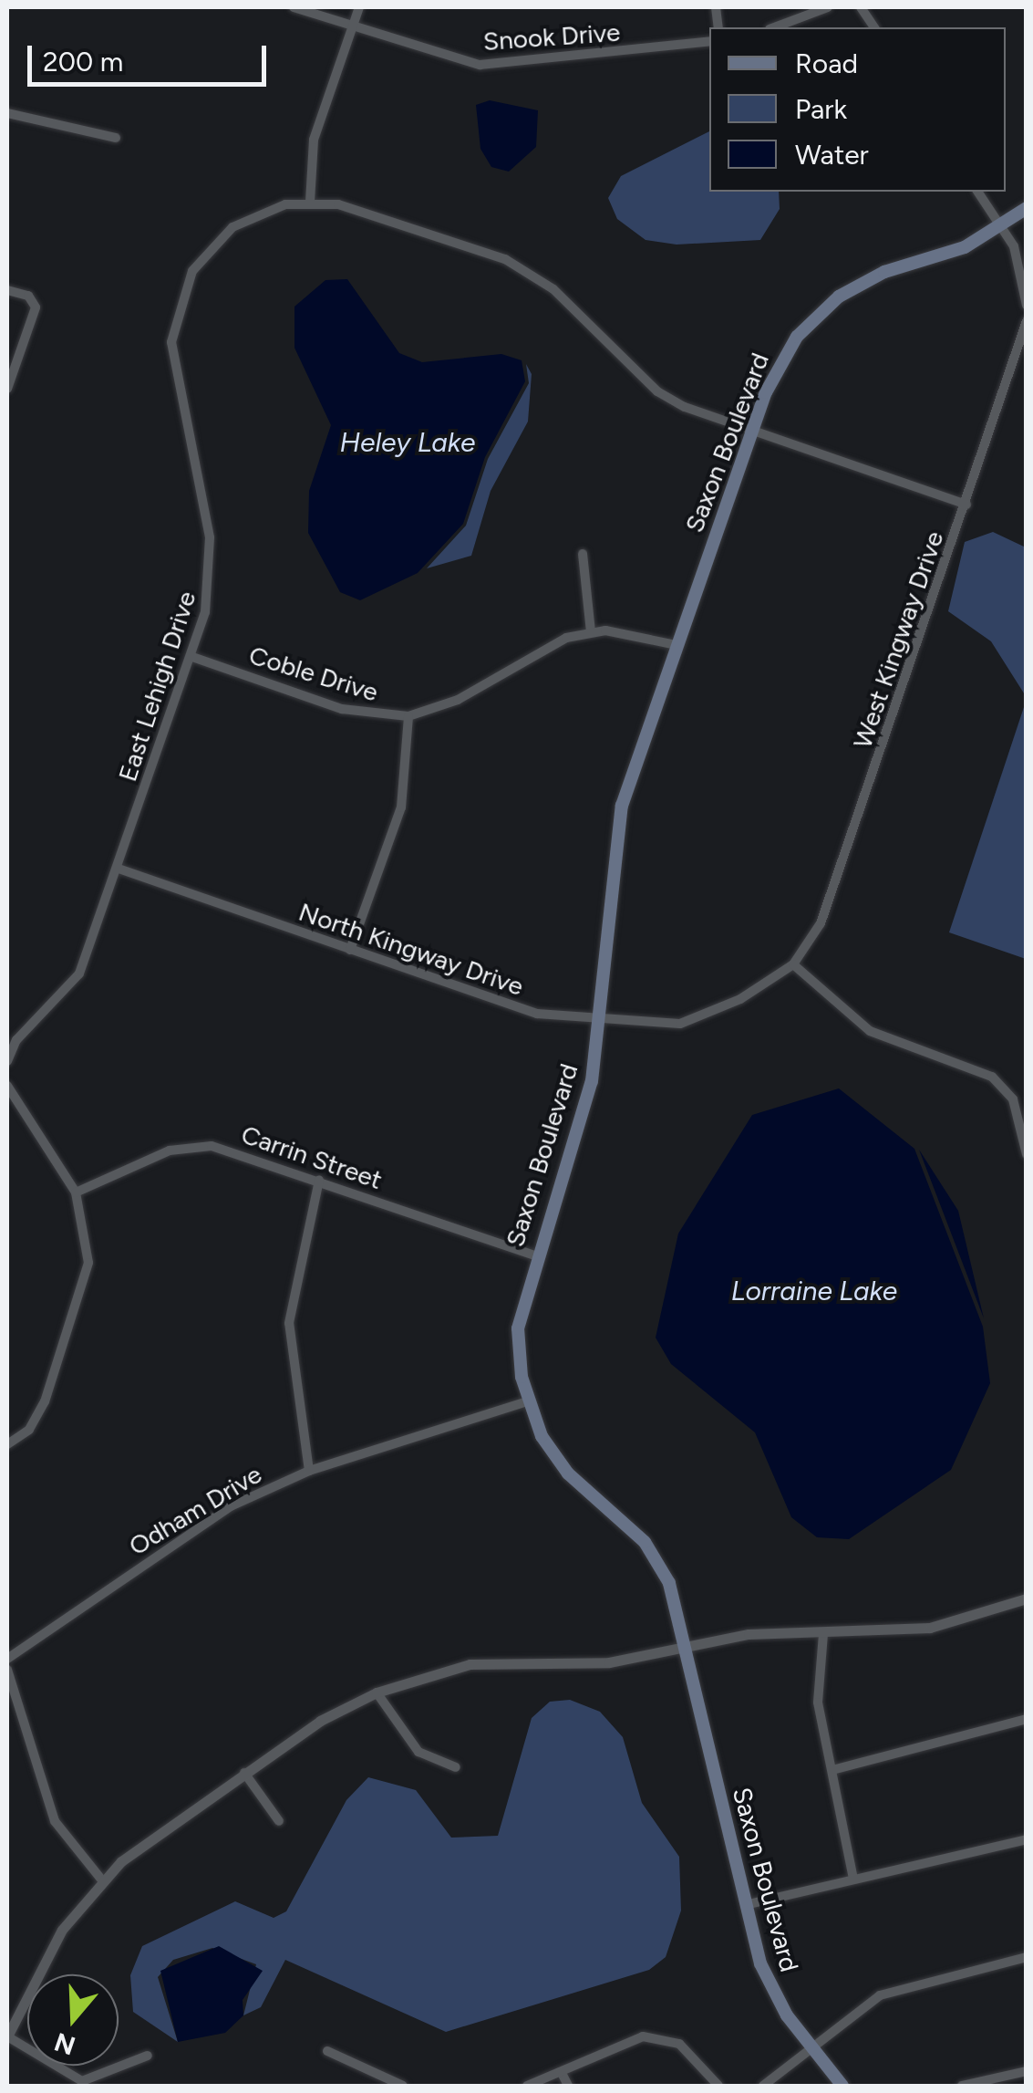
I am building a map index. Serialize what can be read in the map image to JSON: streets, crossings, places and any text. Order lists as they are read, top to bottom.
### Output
{
  "streets": {
    "main road": ["Saxon Boulevard"],
    "street": [
      "Snook Drive",
      "West Kingway Drive",
      "Coble Drive",
      "East Lehigh Drive",
      "North Kingway Drive",
      "Carrin Street",
      "Odham Drive"
    ]
  },
  "crossings": [
    ["Saxon Boulevard", "Coble Drive"],
    ["Saxon Boulevard", "North Kingway Drive"],
    ["Saxon Boulevard", "Carrin Street"],
    ["Saxon Boulevard", "Odham Drive"],
    ["West Kingway Drive", "North Kingway Drive"],
    ["Coble Drive", "East Lehigh Drive"],
    ["East Lehigh Drive", "North Kingway Drive"]
  ],
  "water": ["Heley Lake", "Lorraine Lake"],
  "legend": ["Road", "Park", "Water"],
  "scale_bar": "200 m",
  "north": "bottom"
}
